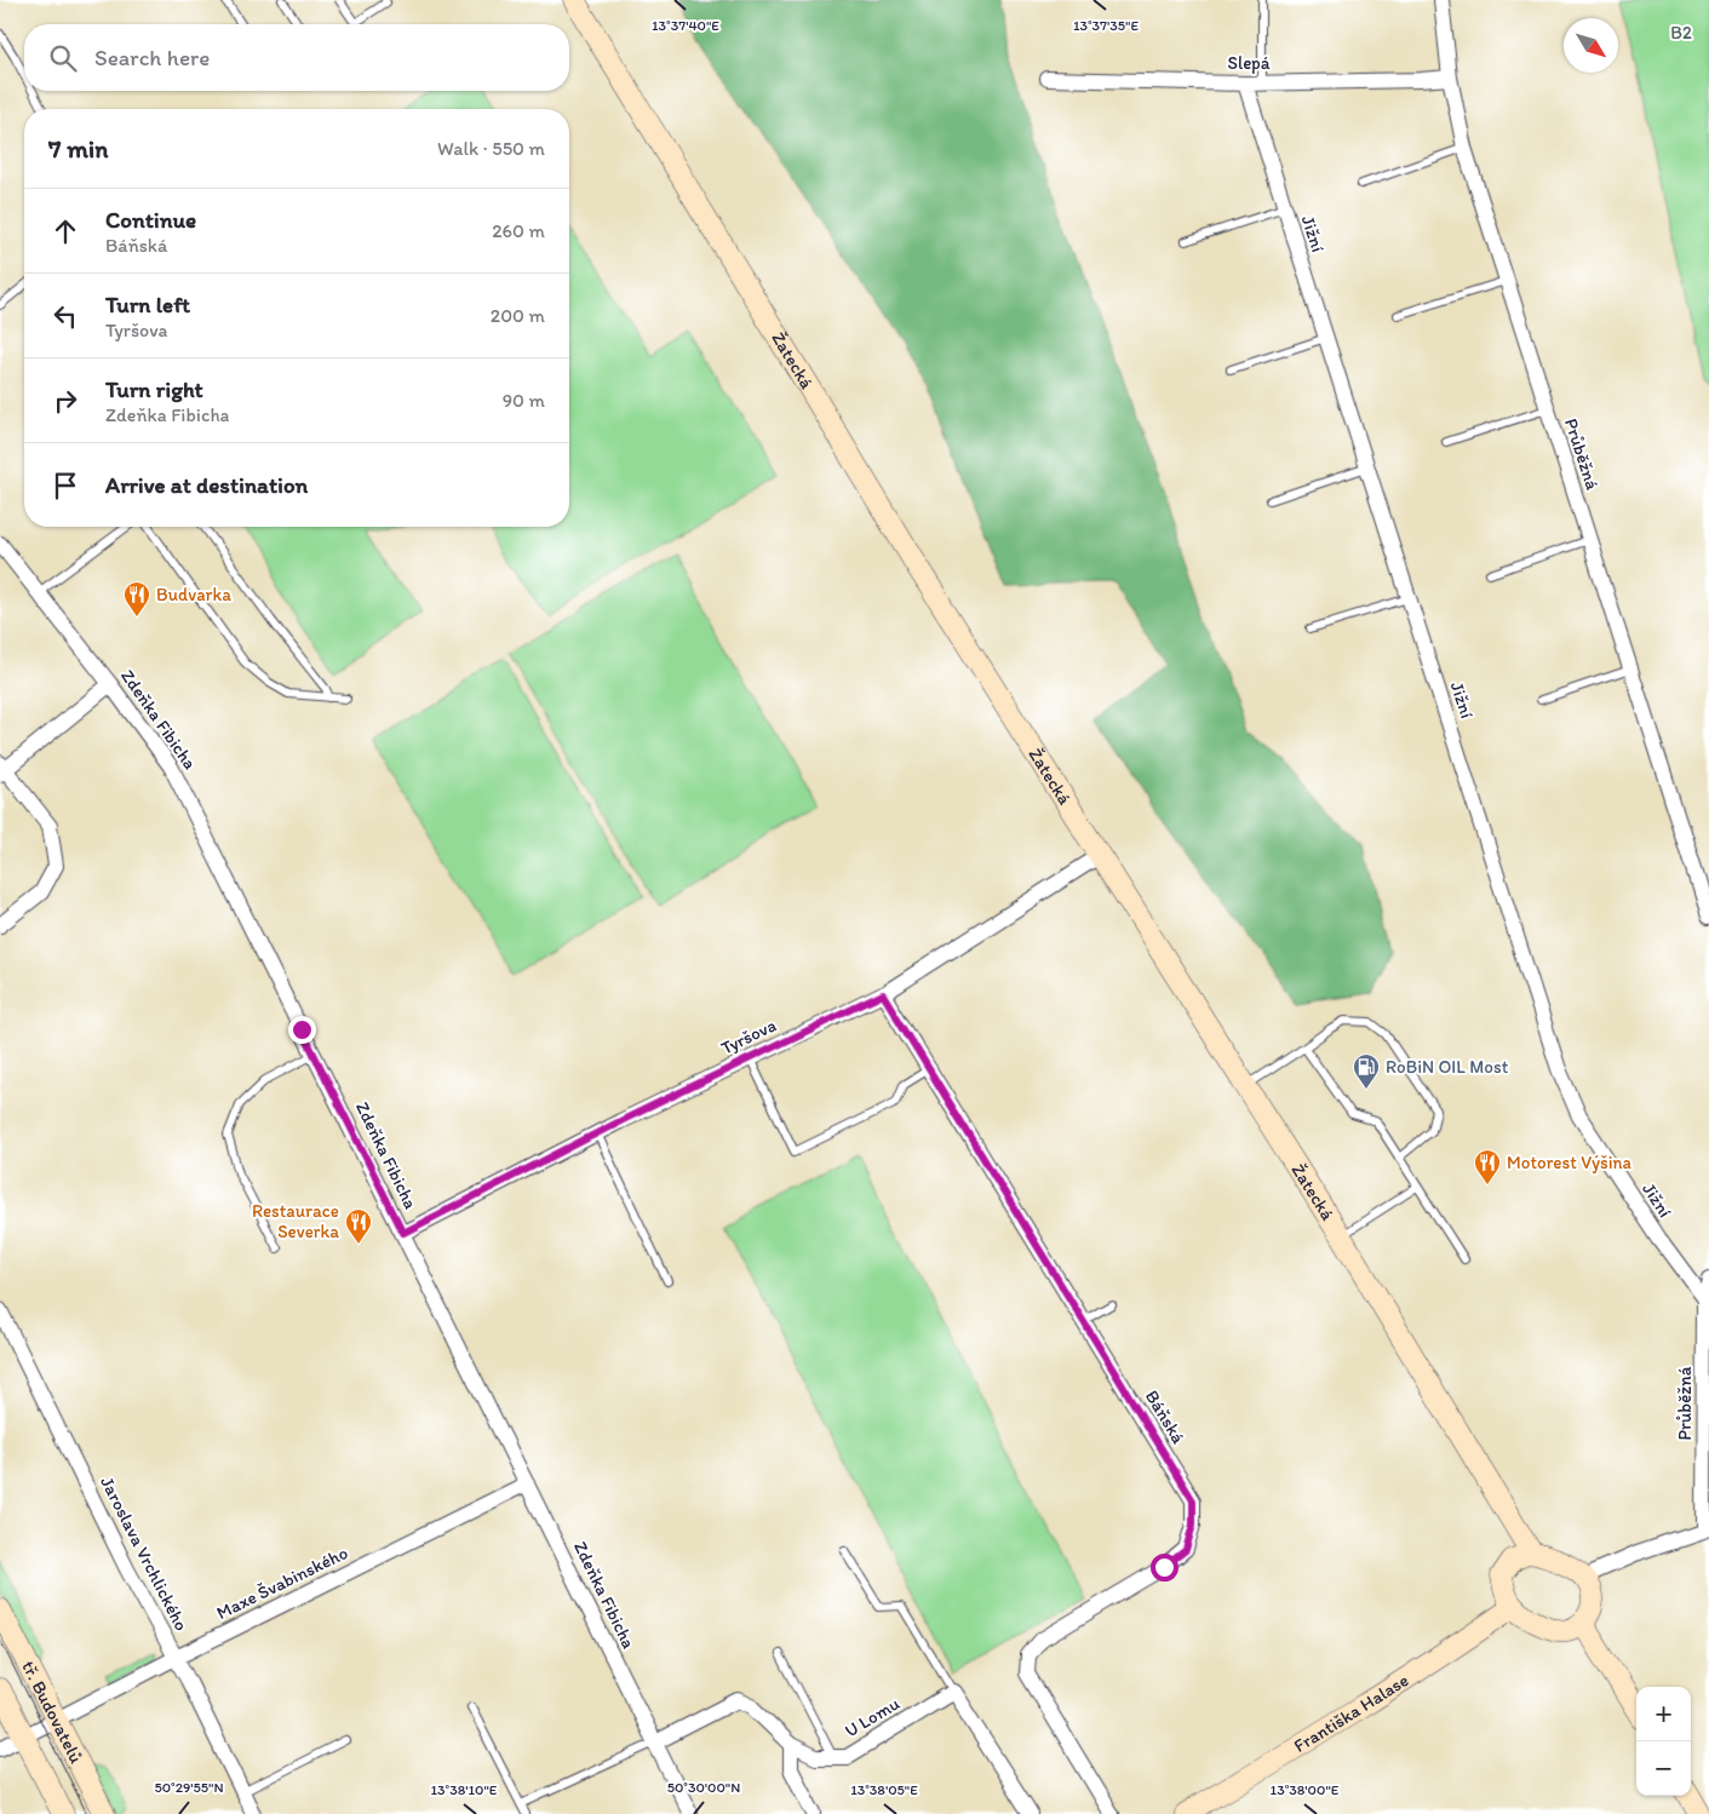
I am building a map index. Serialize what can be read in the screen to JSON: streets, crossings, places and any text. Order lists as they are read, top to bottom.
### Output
{
  "streets": {
    "street": [
      "Slepá",
      "Jižní",
      "Žatecká",
      "Průběžná",
      "Zdeňka Fibicha",
      "Tyršova",
      "Báňská",
      "Jaroslava Vrchlického",
      "Maxe Švabinského",
      "tř. Budovatelů",
      "Františka Halase",
      "U Lomu"
    ]
  },
  "crossings": [
    ["Slepá", "Jižní"],
    ["Slepá", "Průběžná"],
    ["Jižní", "Průběžná"],
    ["Žatecká", "Tyršova"],
    ["Žatecká", "Františka Halase"],
    ["Zdeňka Fibicha", "Tyršova"],
    ["Zdeňka Fibicha", "Maxe Švabinského"],
    ["Zdeňka Fibicha", "U Lomu"],
    ["Tyršova", "Báňská"],
    ["Jaroslava Vrchlického", "Maxe Švabinského"],
    ["Maxe Švabinského", "tř. Budovatelů"]
  ],
  "parks": ["B2"],
  "places": {
    "restaurant": ["Budvarka", "Motorest Výšina", "Restaurace Severka"],
    "fuel station": ["RoBiN OIL Most"]
  },
  "north": "bottom right",
  "page": {
    "search": "Search here",
    "heading": ["7 min", "Walk · 550 m"],
    "list": [
      ["Continue", "Báňská", "260 m"],
      ["Turn left", "Tyršova", "200 m"],
      ["Turn right", "Zdeňka Fibicha", "90 m"],
      "Arrive at destination"
    ],
    "map_buttons": ["+", "−"]
  },
  "coordinates": [
    "13°37'40\"E",
    "13°37'35\"E",
    "50°29'55\"N",
    "50°30'00\"N",
    "13°38'10\"E",
    "13°38'05\"E",
    "13°38'00\"E"
  ]
}
